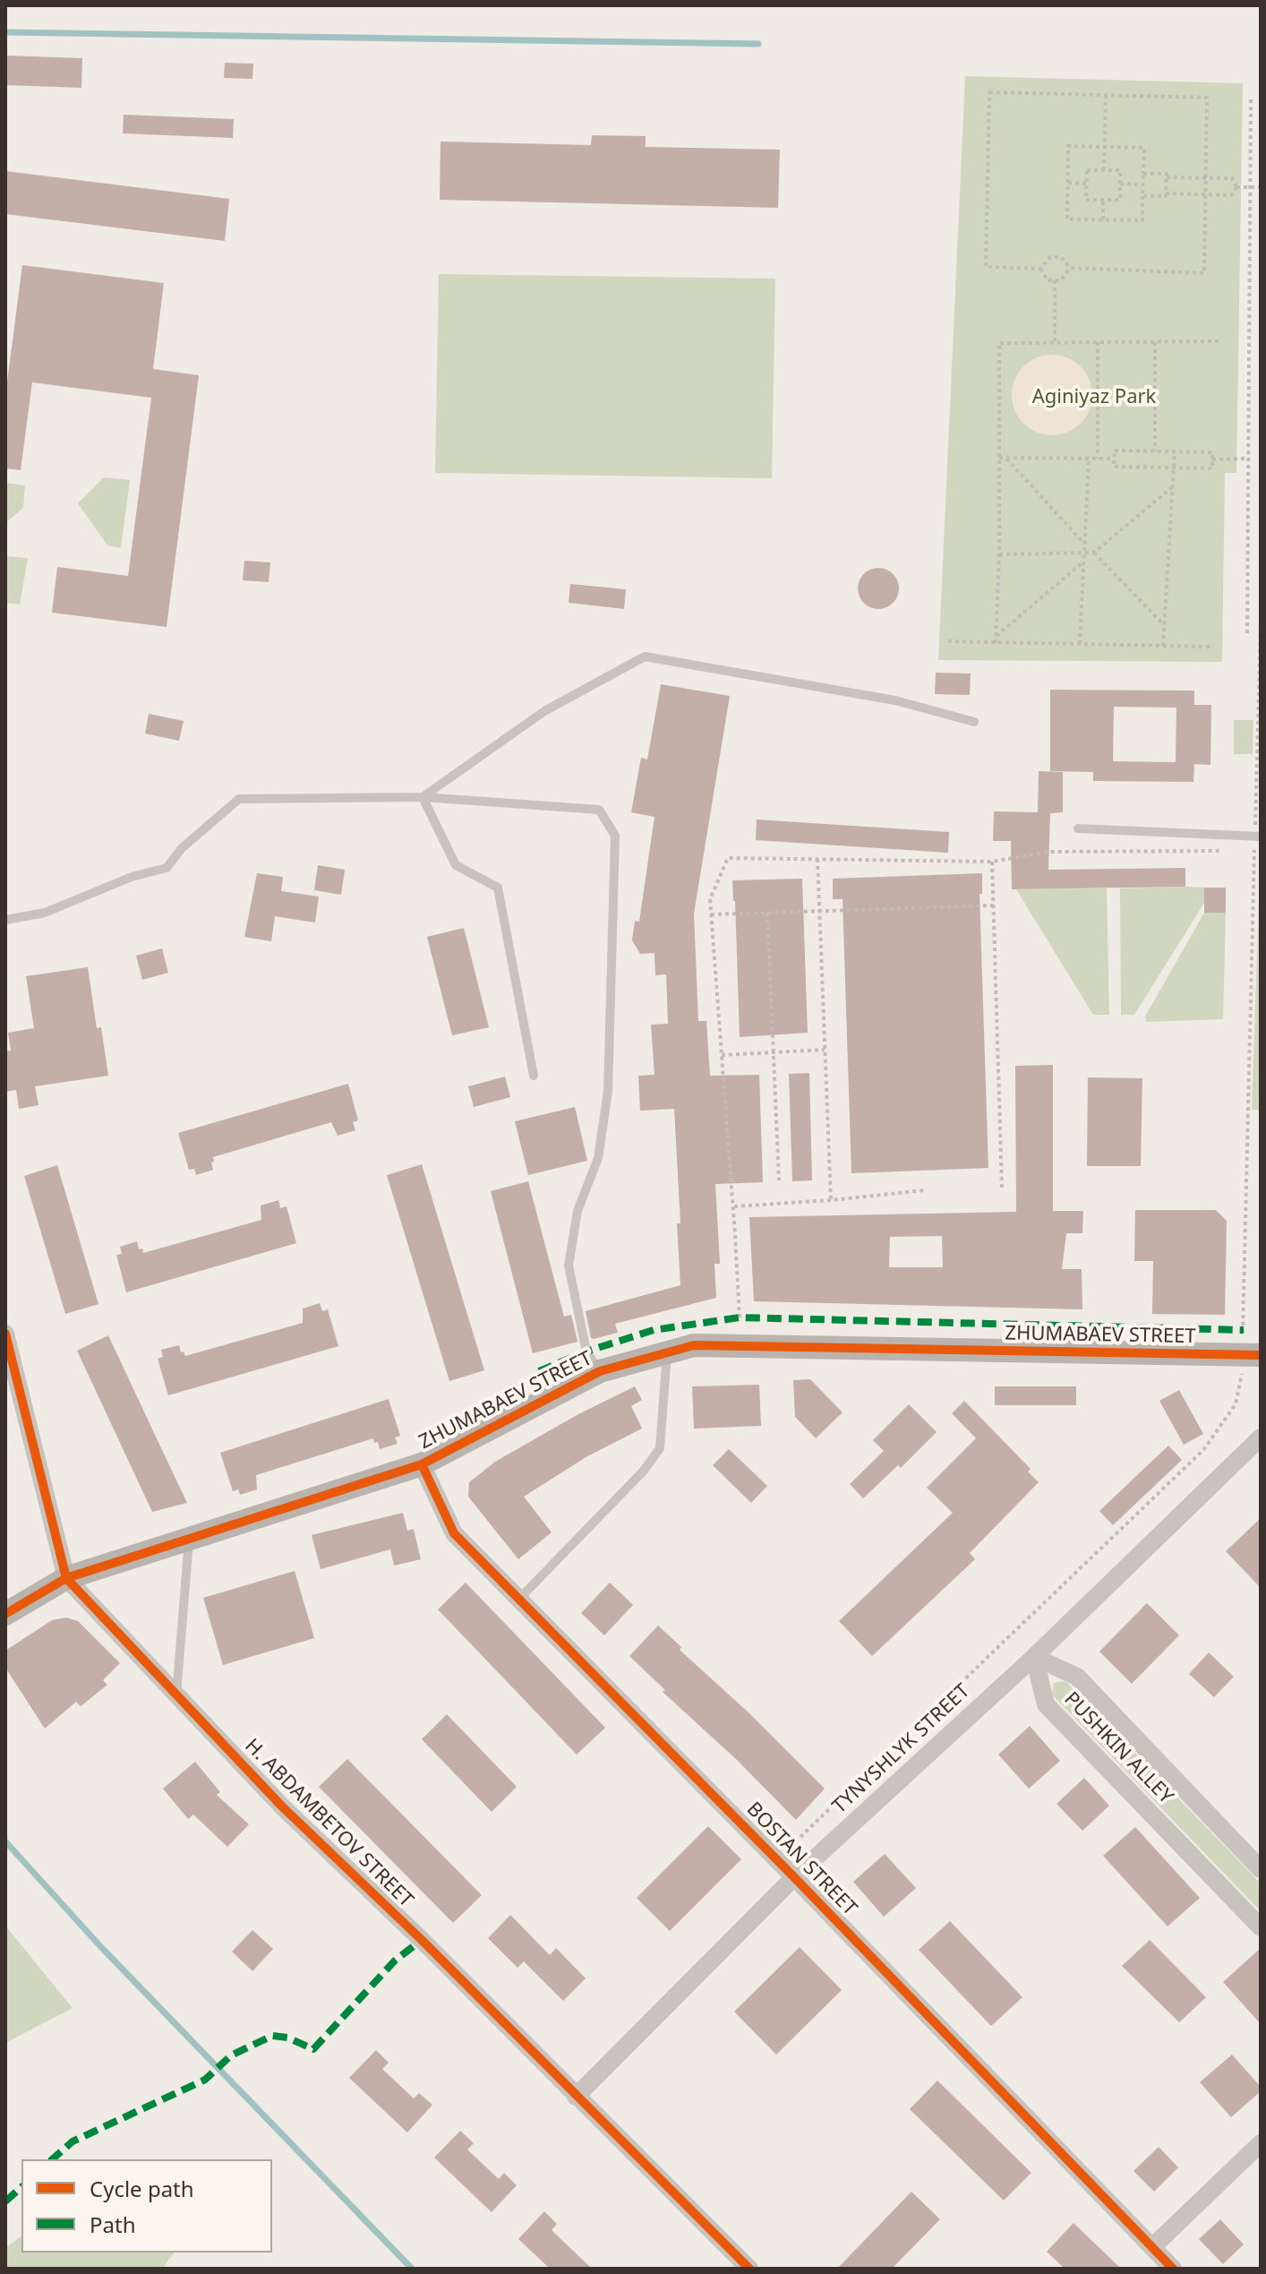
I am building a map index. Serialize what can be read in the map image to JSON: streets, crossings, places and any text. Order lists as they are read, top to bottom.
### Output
{
  "streets": {
    "street": [
      "ZHUMABAEV STREET",
      "PUSHKIN ALLEY",
      "TYNYSHLYK STREET",
      "H. ABDAMBETOV STREET",
      "BOSTAN STREET"
    ]
  },
  "crossings": [
    ["ZHUMABAEV STREET", "H. ABDAMBETOV STREET"],
    ["ZHUMABAEV STREET", "BOSTAN STREET"],
    ["PUSHKIN ALLEY", "TYNYSHLYK STREET"],
    ["TYNYSHLYK STREET", "H. ABDAMBETOV STREET"],
    ["TYNYSHLYK STREET", "BOSTAN STREET"]
  ],
  "parks": ["Aginiyaz Park"],
  "legend": ["Cycle path", "Path"]
}
